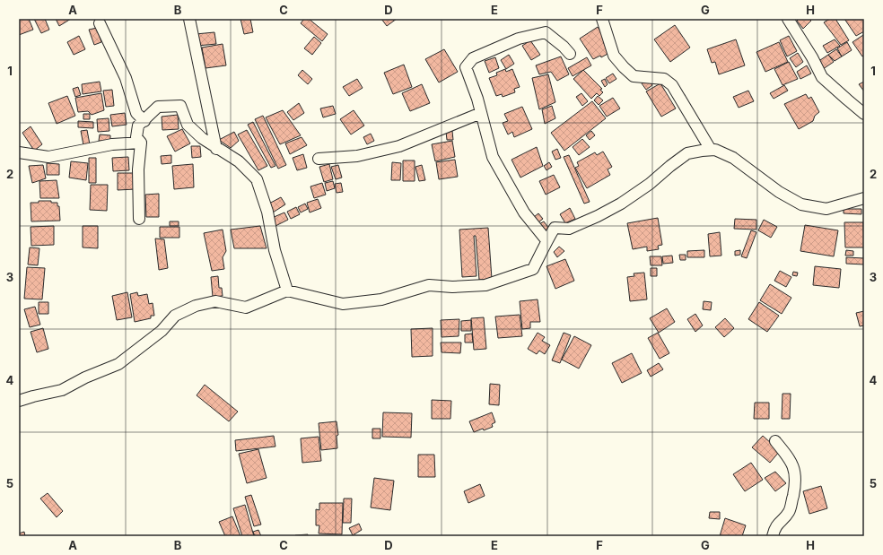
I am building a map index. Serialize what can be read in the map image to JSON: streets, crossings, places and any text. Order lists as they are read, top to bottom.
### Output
{
  "grid": {
    "columns": [
      "A",
      "B",
      "C",
      "D",
      "E",
      "F",
      "G",
      "H"
    ],
    "rows": [
      "1",
      "2",
      "3",
      "4",
      "5"
    ]
  }
}
